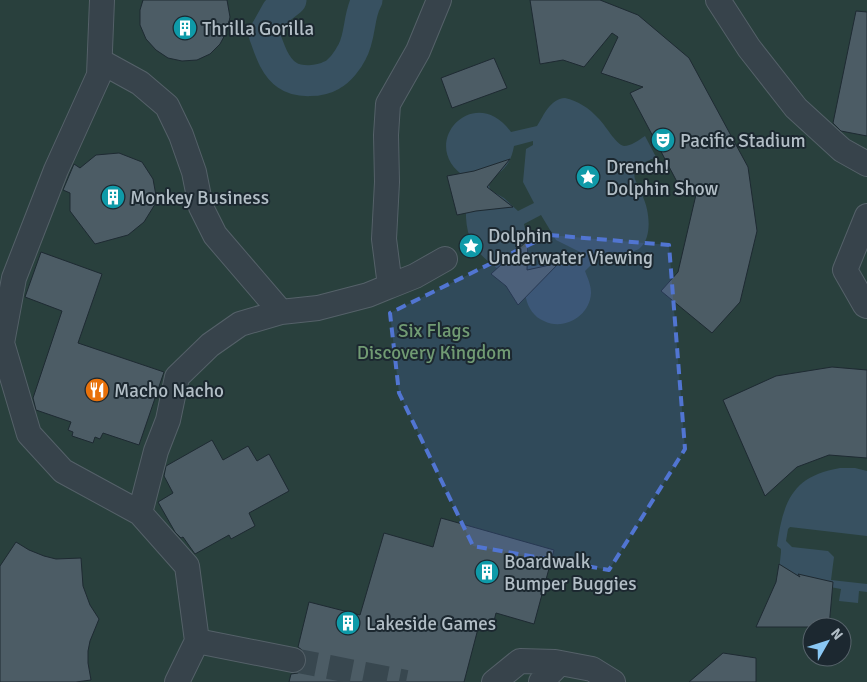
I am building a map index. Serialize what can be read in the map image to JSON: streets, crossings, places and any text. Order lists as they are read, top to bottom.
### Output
{
  "parks": ["Six Flags Discovery Kingdom"],
  "places": {
    "building": [
      "Thrilla Gorilla",
      "Monkey Business",
      "Boardwalk Bumper Buggies",
      "Lakeside Games"
    ],
    "theatre": ["Pacific Stadium"],
    "place": ["Drench! Dolphin Show", "Dolphin Underwater Viewing"],
    "restaurant": ["Macho Nacho"]
  },
  "north": "top right"
}
